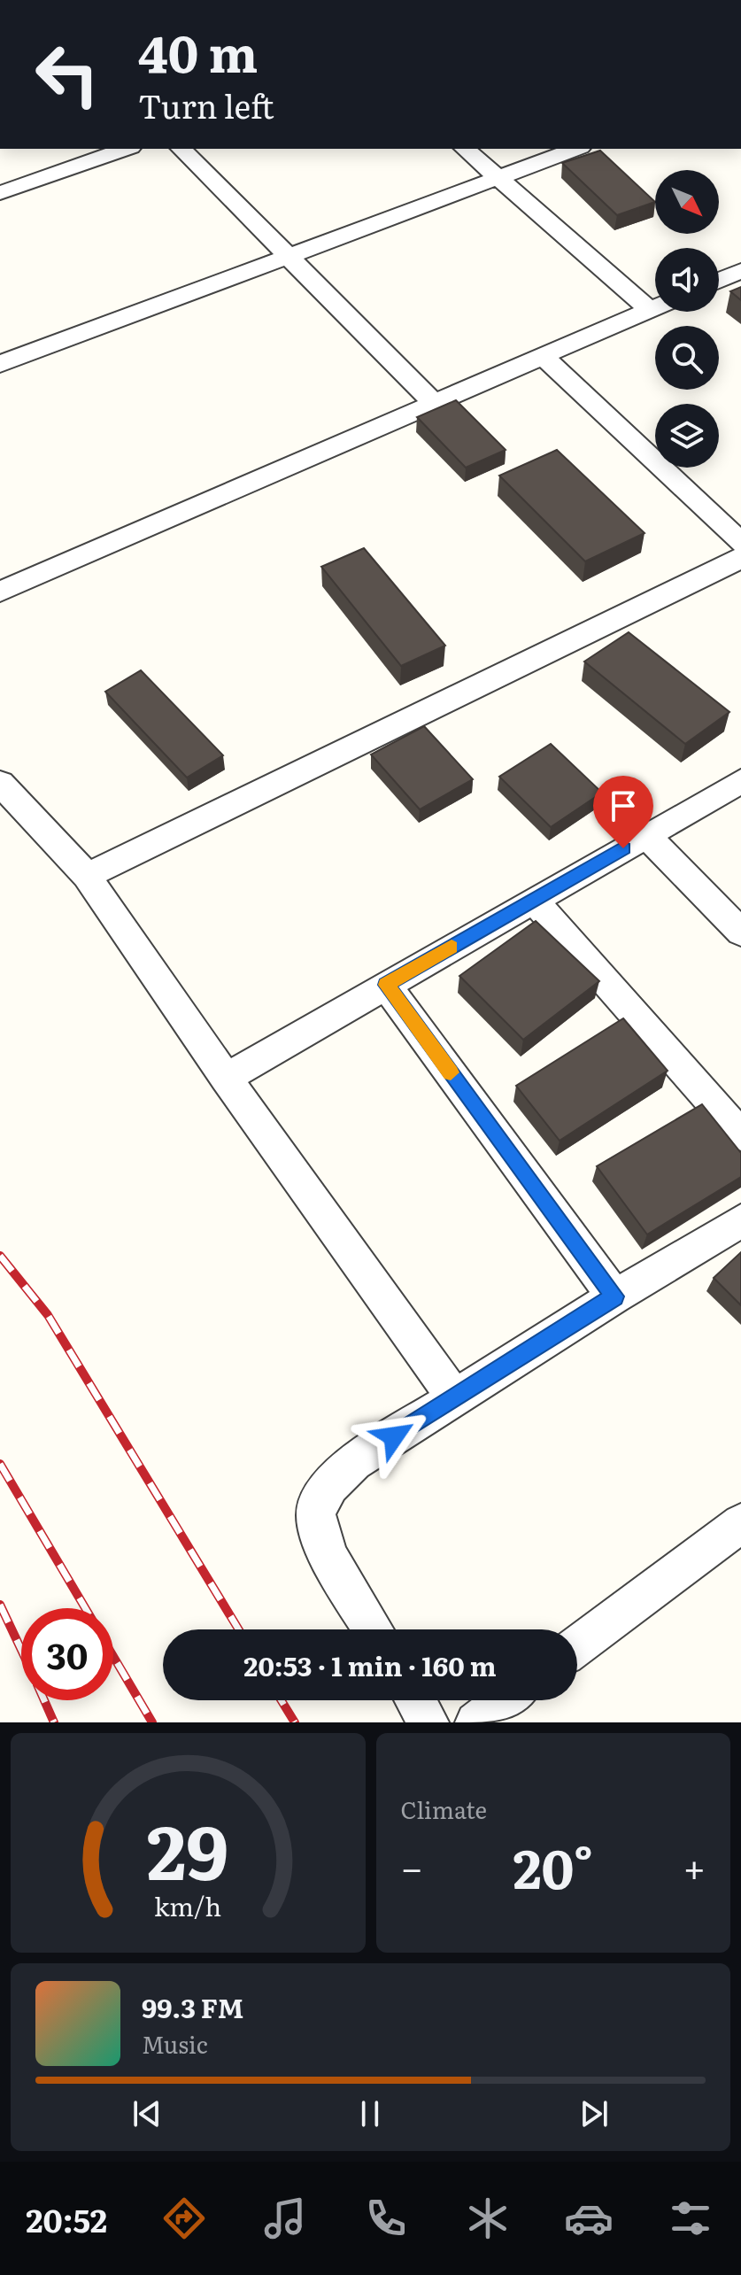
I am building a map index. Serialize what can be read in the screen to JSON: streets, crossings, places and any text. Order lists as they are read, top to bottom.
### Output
{
  "north": "bottom right",
  "page": {
    "turn": ["40 m", "Turn left"],
    "limit": "30",
    "trip": "20:53 · 1 min · 160 m",
    "tile": "Climate",
    "heat": ["−", "20°", "+"],
    "song": ["99.3 FM", "Music"],
    "tabs": "20:52",
    "gauge": ["29", "km/h"]
  }
}
